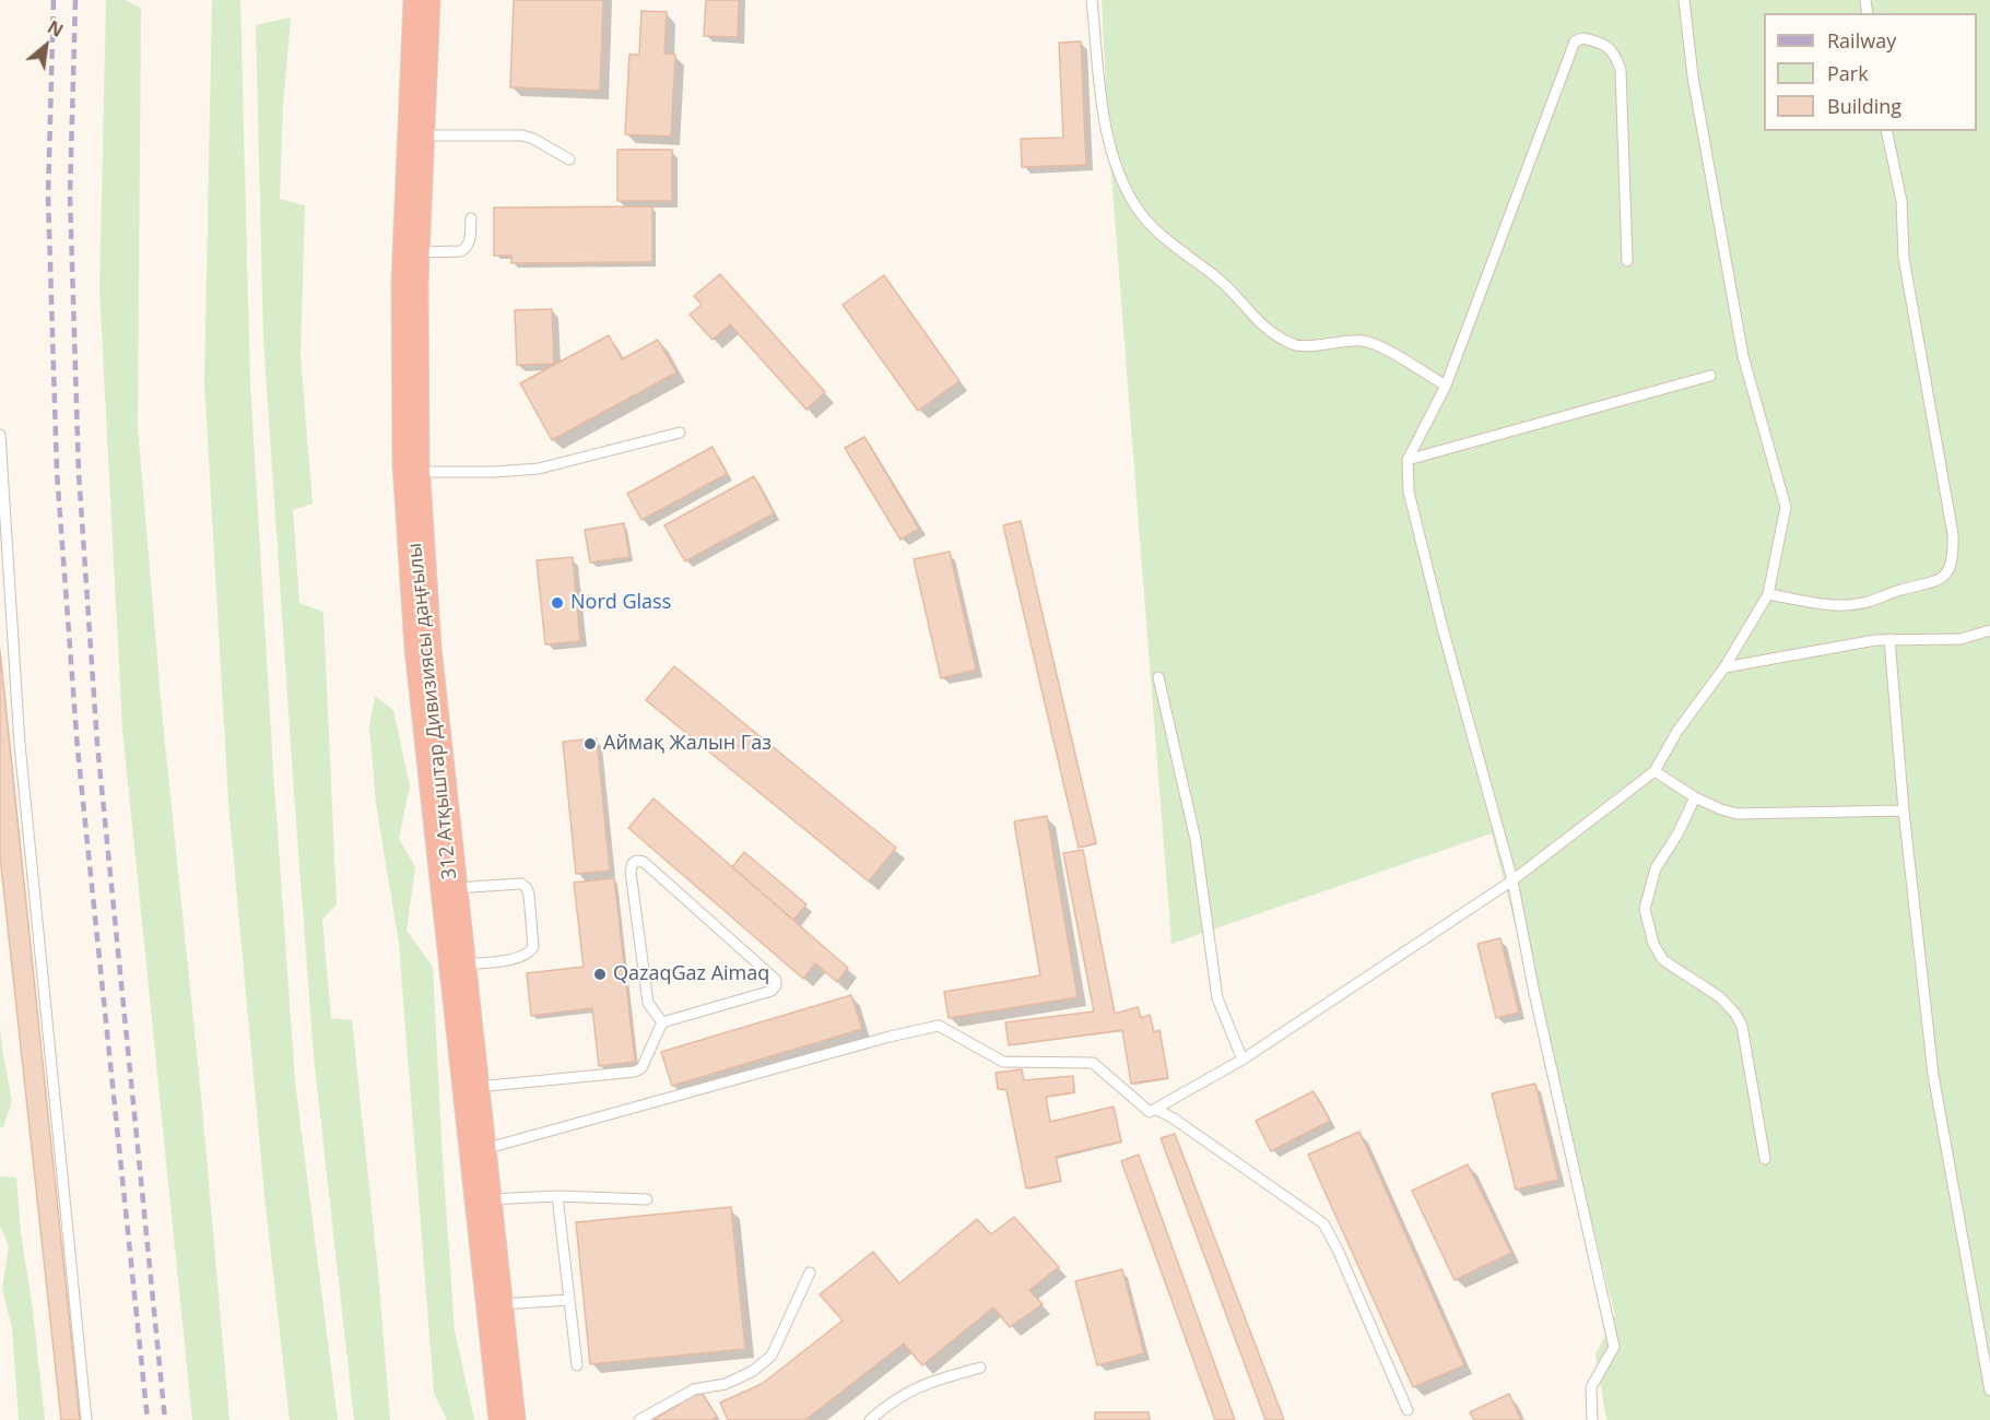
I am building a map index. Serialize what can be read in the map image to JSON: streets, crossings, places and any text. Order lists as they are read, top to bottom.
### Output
{
  "streets": {
    "highway": ["312 Атқыштар Дивизиясы даңғылы"]
  },
  "places": ["Nord Glass", "Аймақ Жалын Газ", "QazaqGaz Aimaq"],
  "legend": ["Railway", "Park", "Building"],
  "north": "top right"
}
